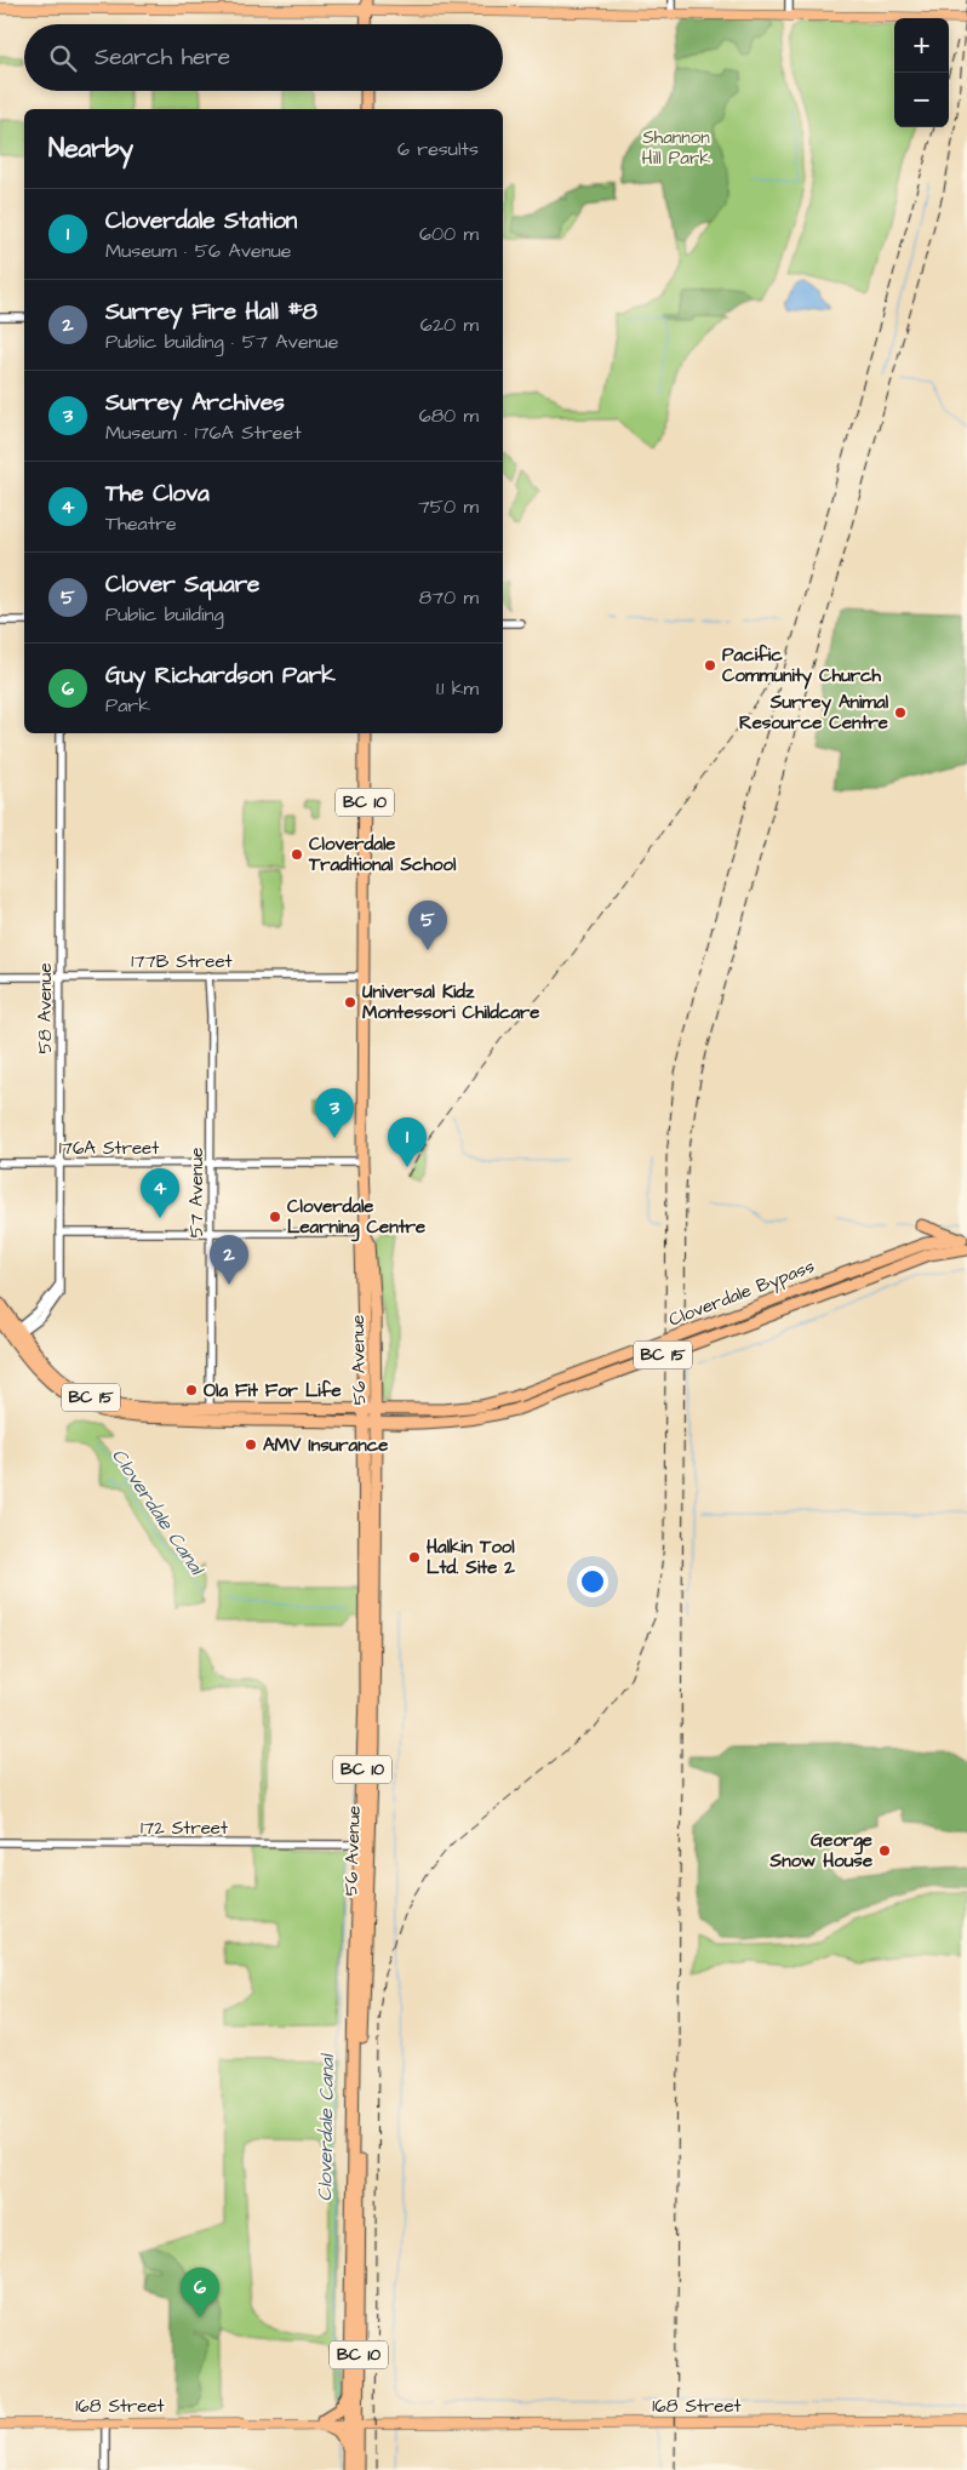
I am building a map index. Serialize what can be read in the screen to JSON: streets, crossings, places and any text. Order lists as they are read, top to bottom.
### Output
{
  "streets": {
    "highway": [
      "BC 10",
      "Cloverdale Bypass",
      "BC 15",
      "56 Avenue"
    ],
    "main road": ["168 Street"],
    "street": [
      "177B Street",
      "58 Avenue",
      "176A Street",
      "57 Avenue",
      "172 Street"
    ]
  },
  "crossings": [
    ["177B Street", "58 Avenue"],
    ["177B Street", "57 Avenue"],
    ["177B Street", "56 Avenue"],
    ["58 Avenue", "176A Street"],
    ["58 Avenue", "Cloverdale Bypass"],
    ["176A Street", "57 Avenue"],
    ["176A Street", "56 Avenue"],
    ["57 Avenue", "Cloverdale Bypass"],
    ["Cloverdale Bypass", "56 Avenue"],
    ["56 Avenue", "172 Street"],
    ["56 Avenue", "168 Street"]
  ],
  "water": ["Cloverdale Canal"],
  "parks": ["Shannon Hill Park"],
  "places": [
    "Pacific Community Church",
    "Surrey Animal Resource Centre",
    "Cloverdale Traditional School",
    "Universal Kidz Montessori Childcare",
    "Cloverdale Learning Centre",
    "Ola Fit For Life",
    "AMV Insurance",
    "Halkin Tool Ltd. Site 2",
    "George Snow House"
  ],
  "page": {
    "map_buttons": ["+", "−"],
    "search": "Search here",
    "heading": ["Nearby", "6 results"],
    "list": [
      {
        "mark": "1",
        "name": "Cloverdale Station",
        "note": "Museum · 56 Avenue",
        "value": "600 m"
      },
      {
        "mark": "2",
        "name": "Surrey Fire Hall #8",
        "note": "Public building · 57 Avenue",
        "value": "620 m"
      },
      {
        "mark": "3",
        "name": "Surrey Archives",
        "note": "Museum · 176A Street",
        "value": "680 m"
      },
      {
        "mark": "4",
        "name": "The Clova",
        "note": "Theatre",
        "value": "750 m"
      },
      {
        "mark": "5",
        "name": "Clover Square",
        "note": "Public building",
        "value": "870 m"
      },
      {
        "mark": "6",
        "name": "Guy Richardson Park",
        "note": "Park",
        "value": "1.1 km"
      }
    ],
    "pins": [
      "5",
      "3",
      "1",
      "4",
      "2",
      "6"
    ]
  }
}
